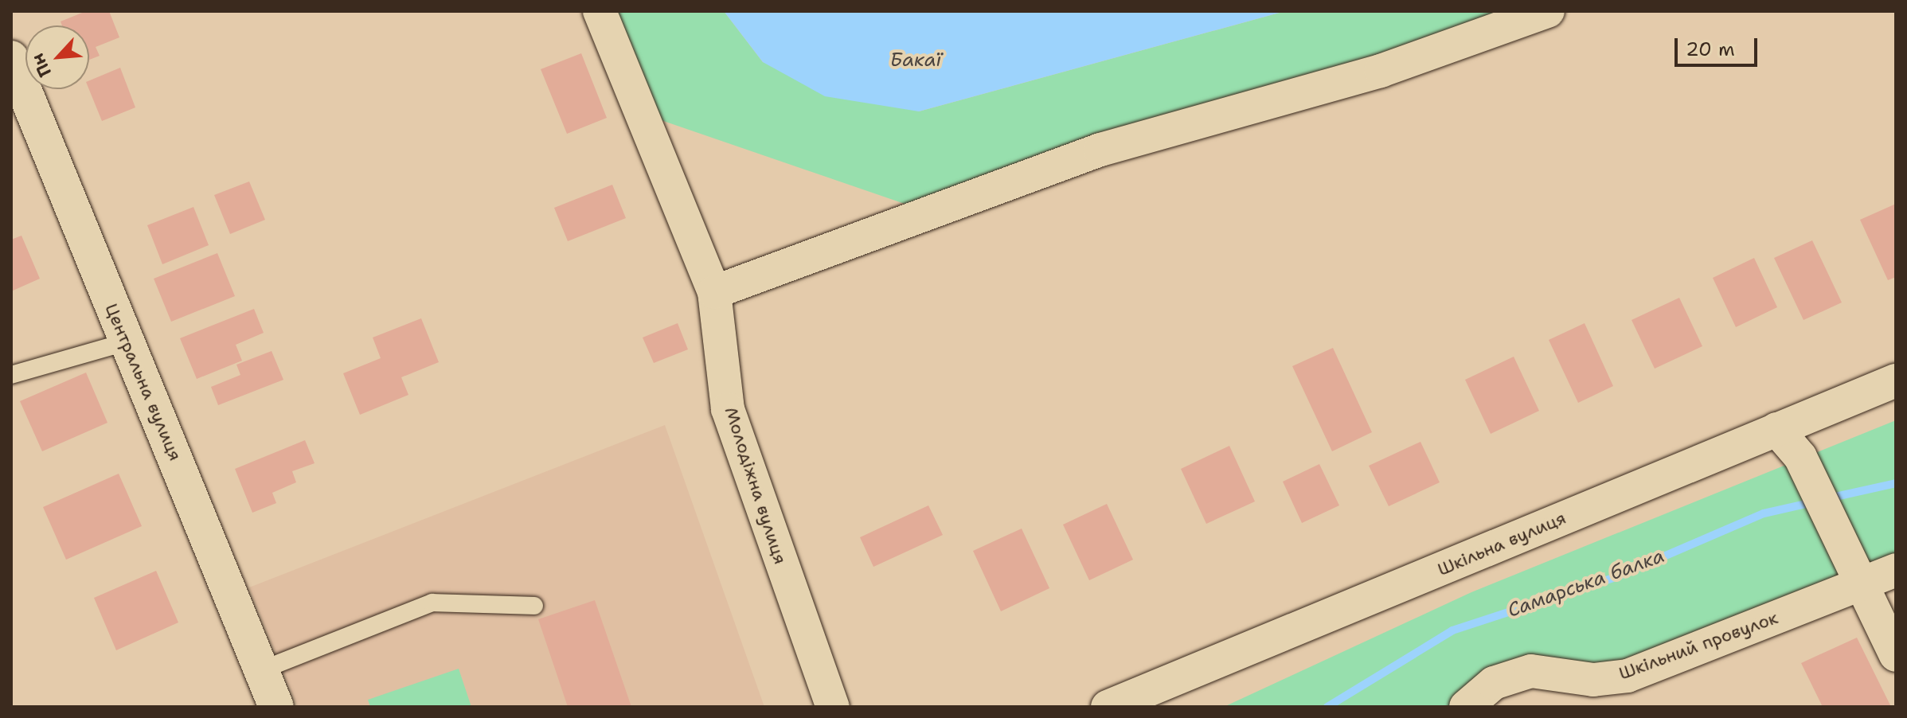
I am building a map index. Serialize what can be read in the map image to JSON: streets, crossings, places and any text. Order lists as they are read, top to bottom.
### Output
{
  "streets": {
    "street": [
      "Центральна вулиця",
      "Молодіжна вулиця",
      "Шкільна вулиця",
      "Шкільний провулок"
    ]
  },
  "water": ["Бакаї", "Самарська балка"],
  "scale_bar": "20 m",
  "north": "bottom left"
}
